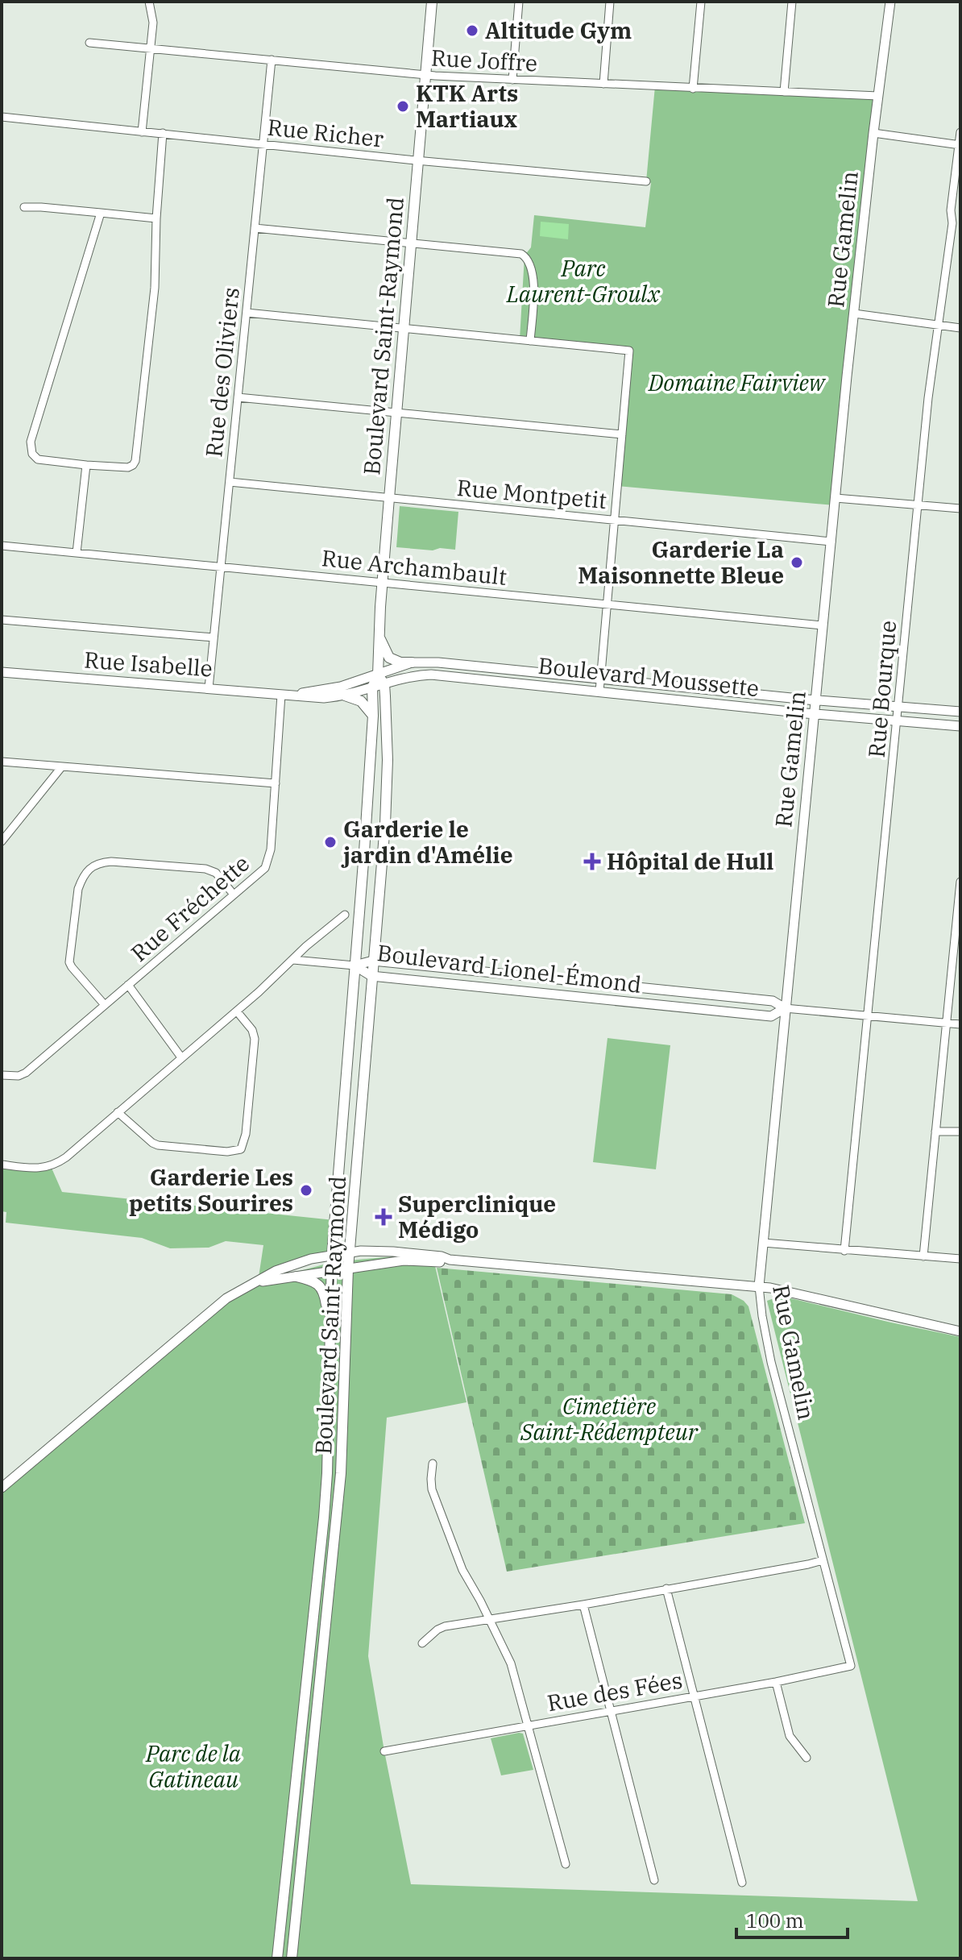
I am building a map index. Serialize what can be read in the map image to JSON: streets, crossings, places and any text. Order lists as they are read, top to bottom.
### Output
{
  "streets": {
    "main road": ["Boulevard Saint-Raymond"],
    "street": [
      "Rue Joffre",
      "Rue Richer",
      "Rue Gamelin",
      "Rue des Oliviers",
      "Rue Montpetit",
      "Rue Archambault",
      "Rue Isabelle",
      "Boulevard Moussette",
      "Rue Bourque",
      "Rue Fréchette",
      "Boulevard Lionel-Émond",
      "Rue des Fées"
    ]
  },
  "crossings": [
    ["Rue Joffre", "Rue Gamelin"],
    ["Rue Joffre", "Boulevard Saint-Raymond"],
    ["Rue Joffre", "Rue des Oliviers"],
    ["Rue Richer", "Boulevard Saint-Raymond"],
    ["Rue Richer", "Rue des Oliviers"],
    ["Rue Gamelin", "Rue Montpetit"],
    ["Rue Gamelin", "Rue Archambault"],
    ["Rue Gamelin", "Boulevard Moussette"],
    ["Rue Gamelin", "Boulevard Lionel-Émond"],
    ["Rue Gamelin", "Rue des Fées"],
    ["Boulevard Saint-Raymond", "Rue Montpetit"],
    ["Boulevard Saint-Raymond", "Rue Archambault"],
    ["Boulevard Saint-Raymond", "Rue Isabelle"],
    ["Boulevard Saint-Raymond", "Boulevard Moussette"],
    ["Boulevard Saint-Raymond", "Boulevard Lionel-Émond"],
    ["Rue des Oliviers", "Rue Montpetit"],
    ["Rue des Oliviers", "Rue Archambault"],
    ["Rue des Oliviers", "Rue Isabelle"],
    ["Rue Isabelle", "Boulevard Moussette"],
    ["Rue Isabelle", "Rue Fréchette"],
    ["Boulevard Moussette", "Rue Bourque"],
    ["Rue Bourque", "Boulevard Lionel-Émond"]
  ],
  "parks": [
    "Parc Laurent-Groulx",
    "Domaine Fairview",
    "Cimetière Saint-Rédempteur",
    "Parc de la Gatineau"
  ],
  "places": {
    "other": [
      "Altitude Gym",
      "KTK Arts Martiaux",
      "Garderie La Maisonnette Bleue",
      "Garderie le jardin d'Amélie",
      "Garderie Les petits Sourires"
    ],
    "health": ["Hôpital de Hull", "Superclinique Médigo"]
  },
  "scale_bar": "100 m"
}
